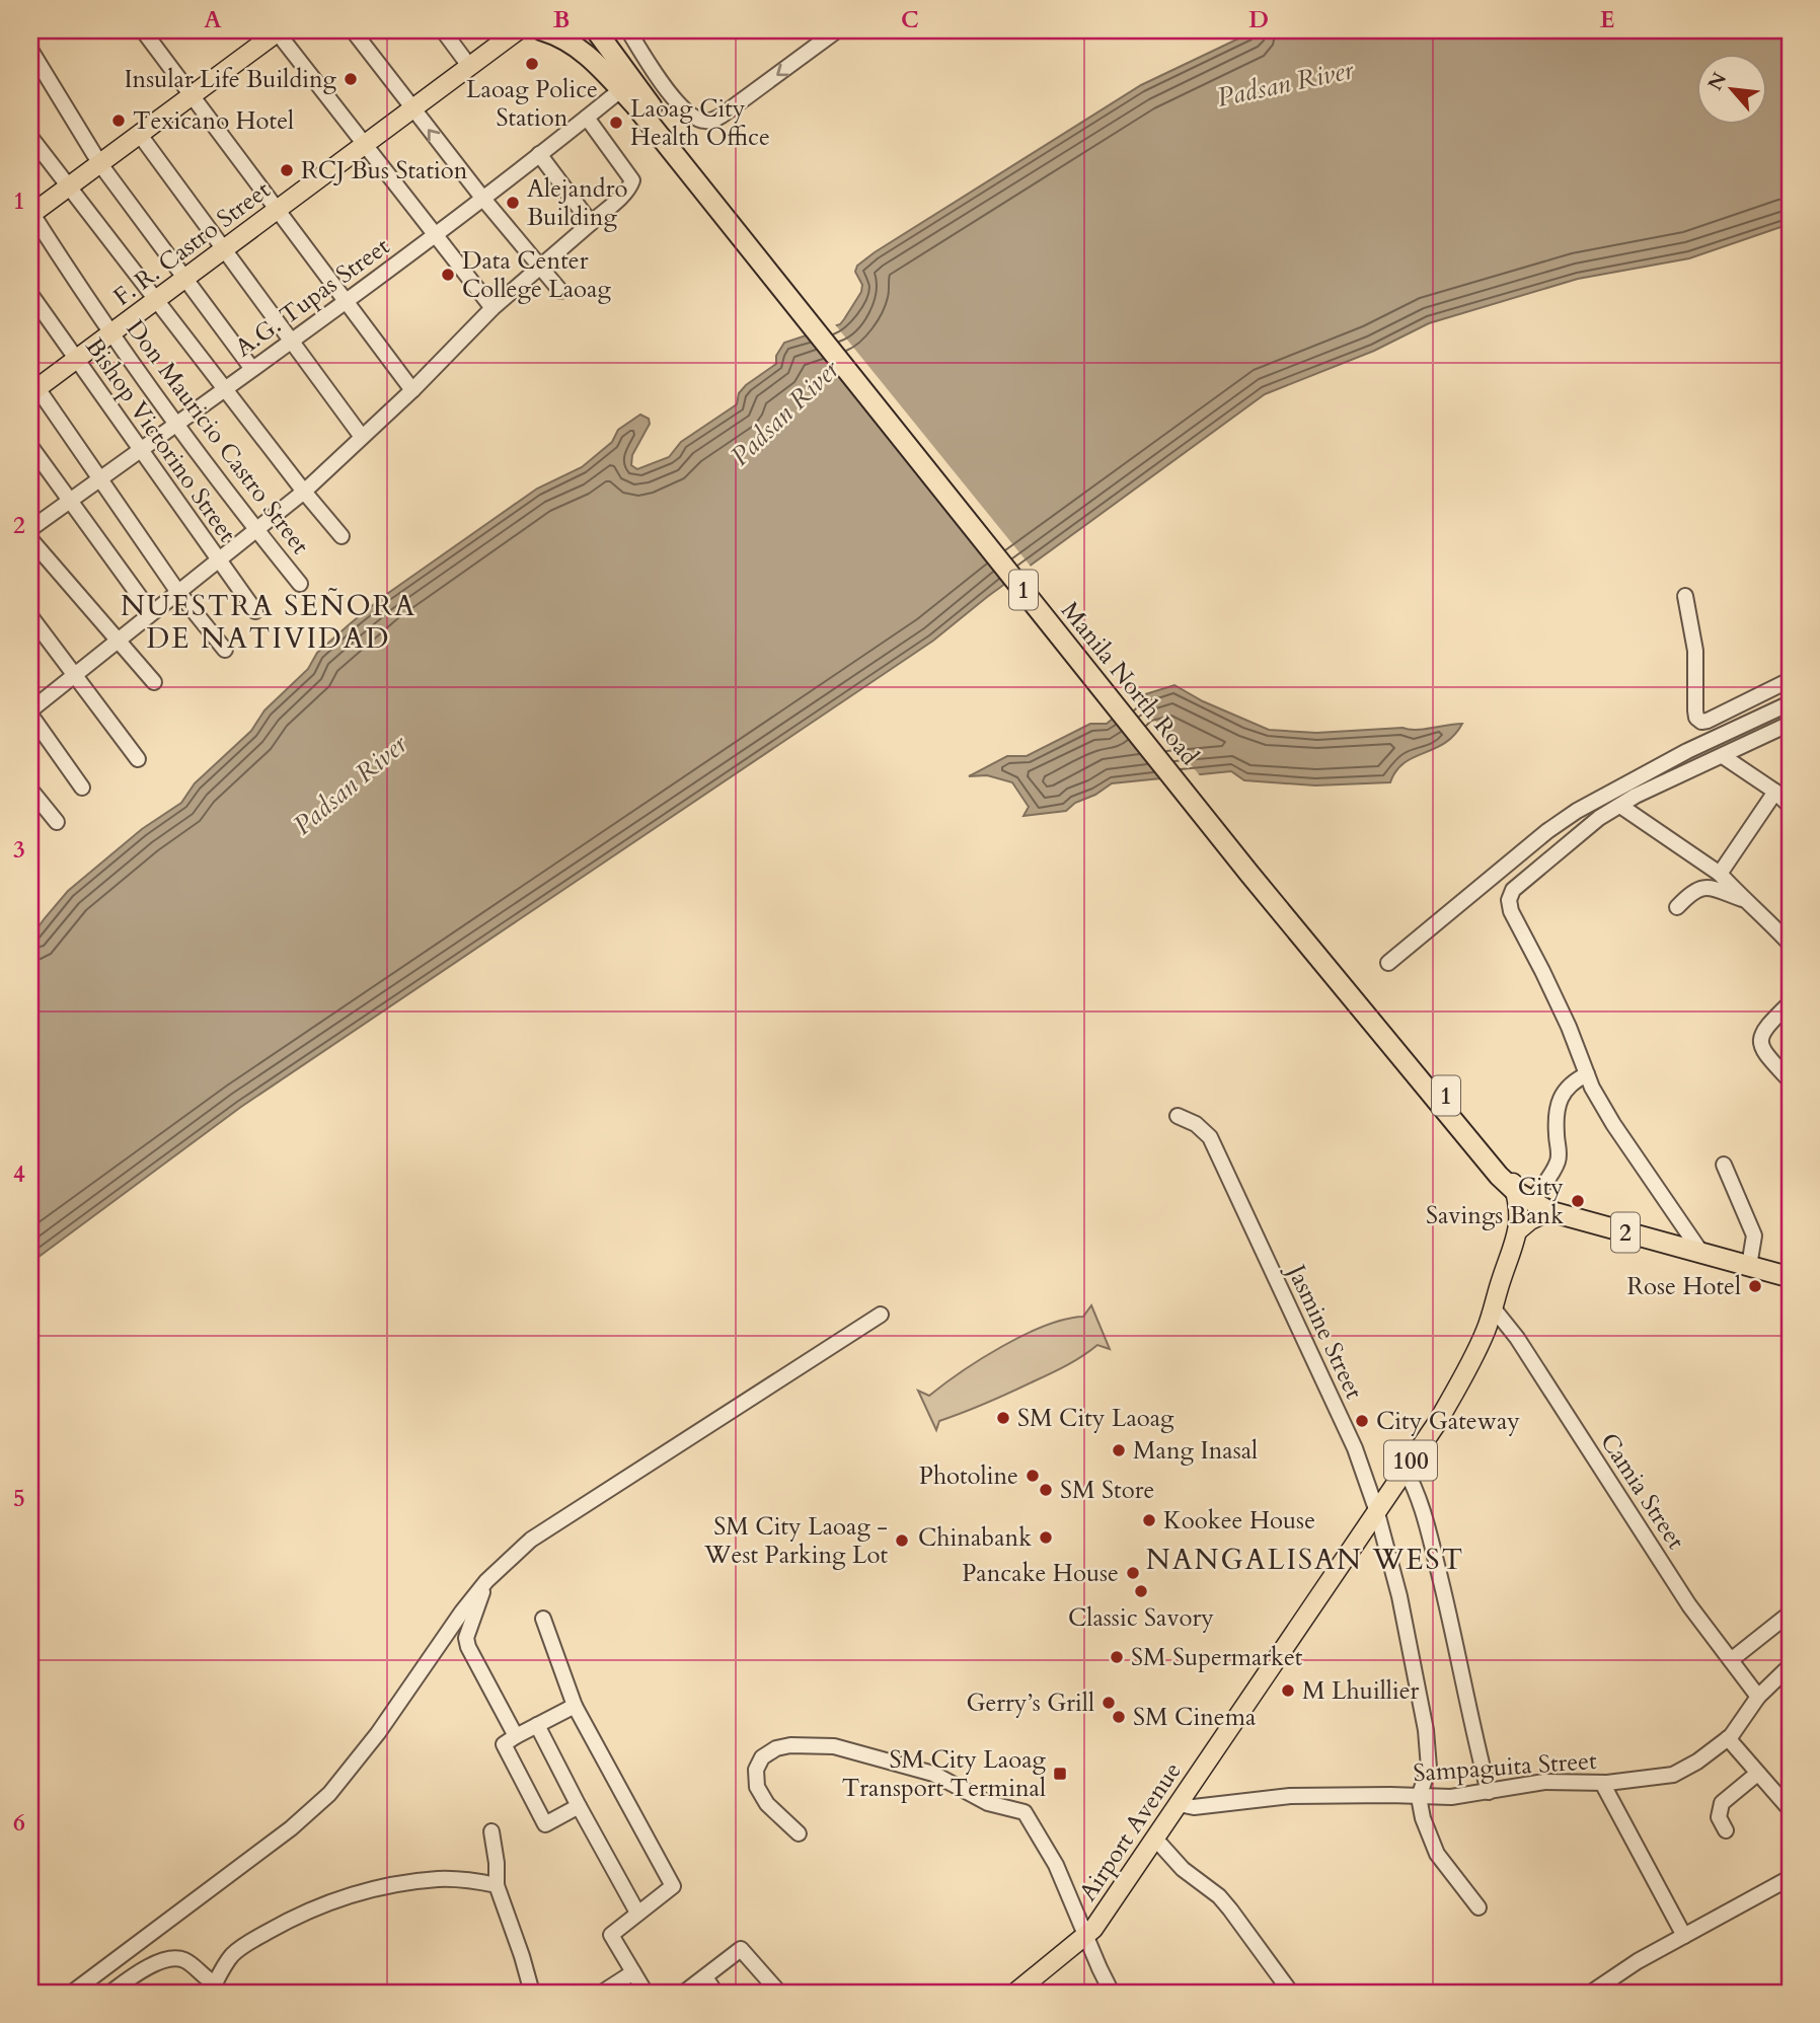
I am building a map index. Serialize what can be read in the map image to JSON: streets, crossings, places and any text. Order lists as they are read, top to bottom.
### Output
{
  "streets": {
    "highway": ["1", "Manila North Road", "2"],
    "main road": ["F. R. Castro Street", "100", "Airport Avenue"],
    "street": [
      "A.G. Tupas Street",
      "Don Mauricio Castro Street",
      "Bishop Victorino Street",
      "Jasmine Street",
      "Camia Street",
      "Sampaguita Street"
    ]
  },
  "crossings": [
    ["F. R. Castro Street", "Don Mauricio Castro Street"],
    ["F. R. Castro Street", "Bishop Victorino Street"],
    ["A.G. Tupas Street", "Don Mauricio Castro Street"],
    ["A.G. Tupas Street", "Bishop Victorino Street"],
    ["Manila North Road", "Airport Avenue"],
    ["Jasmine Street", "Sampaguita Street"],
    ["Jasmine Street", "Airport Avenue"],
    ["Camia Street", "Sampaguita Street"],
    ["Camia Street", "Airport Avenue"],
    ["Sampaguita Street", "Airport Avenue"]
  ],
  "districts": ["NUESTRA SEÑORA DE NATIVIDAD", "NANGALISAN WEST"],
  "water": ["Padsan River"],
  "places": {
    "other": [
      "Laoag Police Station",
      "Insular Life Building",
      "Texicano Hotel",
      "Laoag City Health Office",
      "RCJ Bus Station",
      "Alejandro Building",
      "Data Center College Laoag",
      "City Savings Bank",
      "Rose Hotel",
      "SM City Laoag",
      "City Gateway",
      "Mang Inasal",
      "Photoline",
      "SM Store",
      "Kookee House",
      "Chinabank",
      "SM City Laoag - West Parking Lot",
      "Pancake House",
      "Classic Savory",
      "SM Supermarket",
      "M Lhuillier",
      "Gerry’s Grill",
      "SM Cinema"
    ],
    "transit": ["SM City Laoag Transport Terminal"]
  },
  "north": "top left",
  "grid": {
    "columns": [
      "A",
      "B",
      "C",
      "D",
      "E"
    ],
    "rows": [
      "1",
      "2",
      "3",
      "4",
      "5",
      "6"
    ]
  }
}
